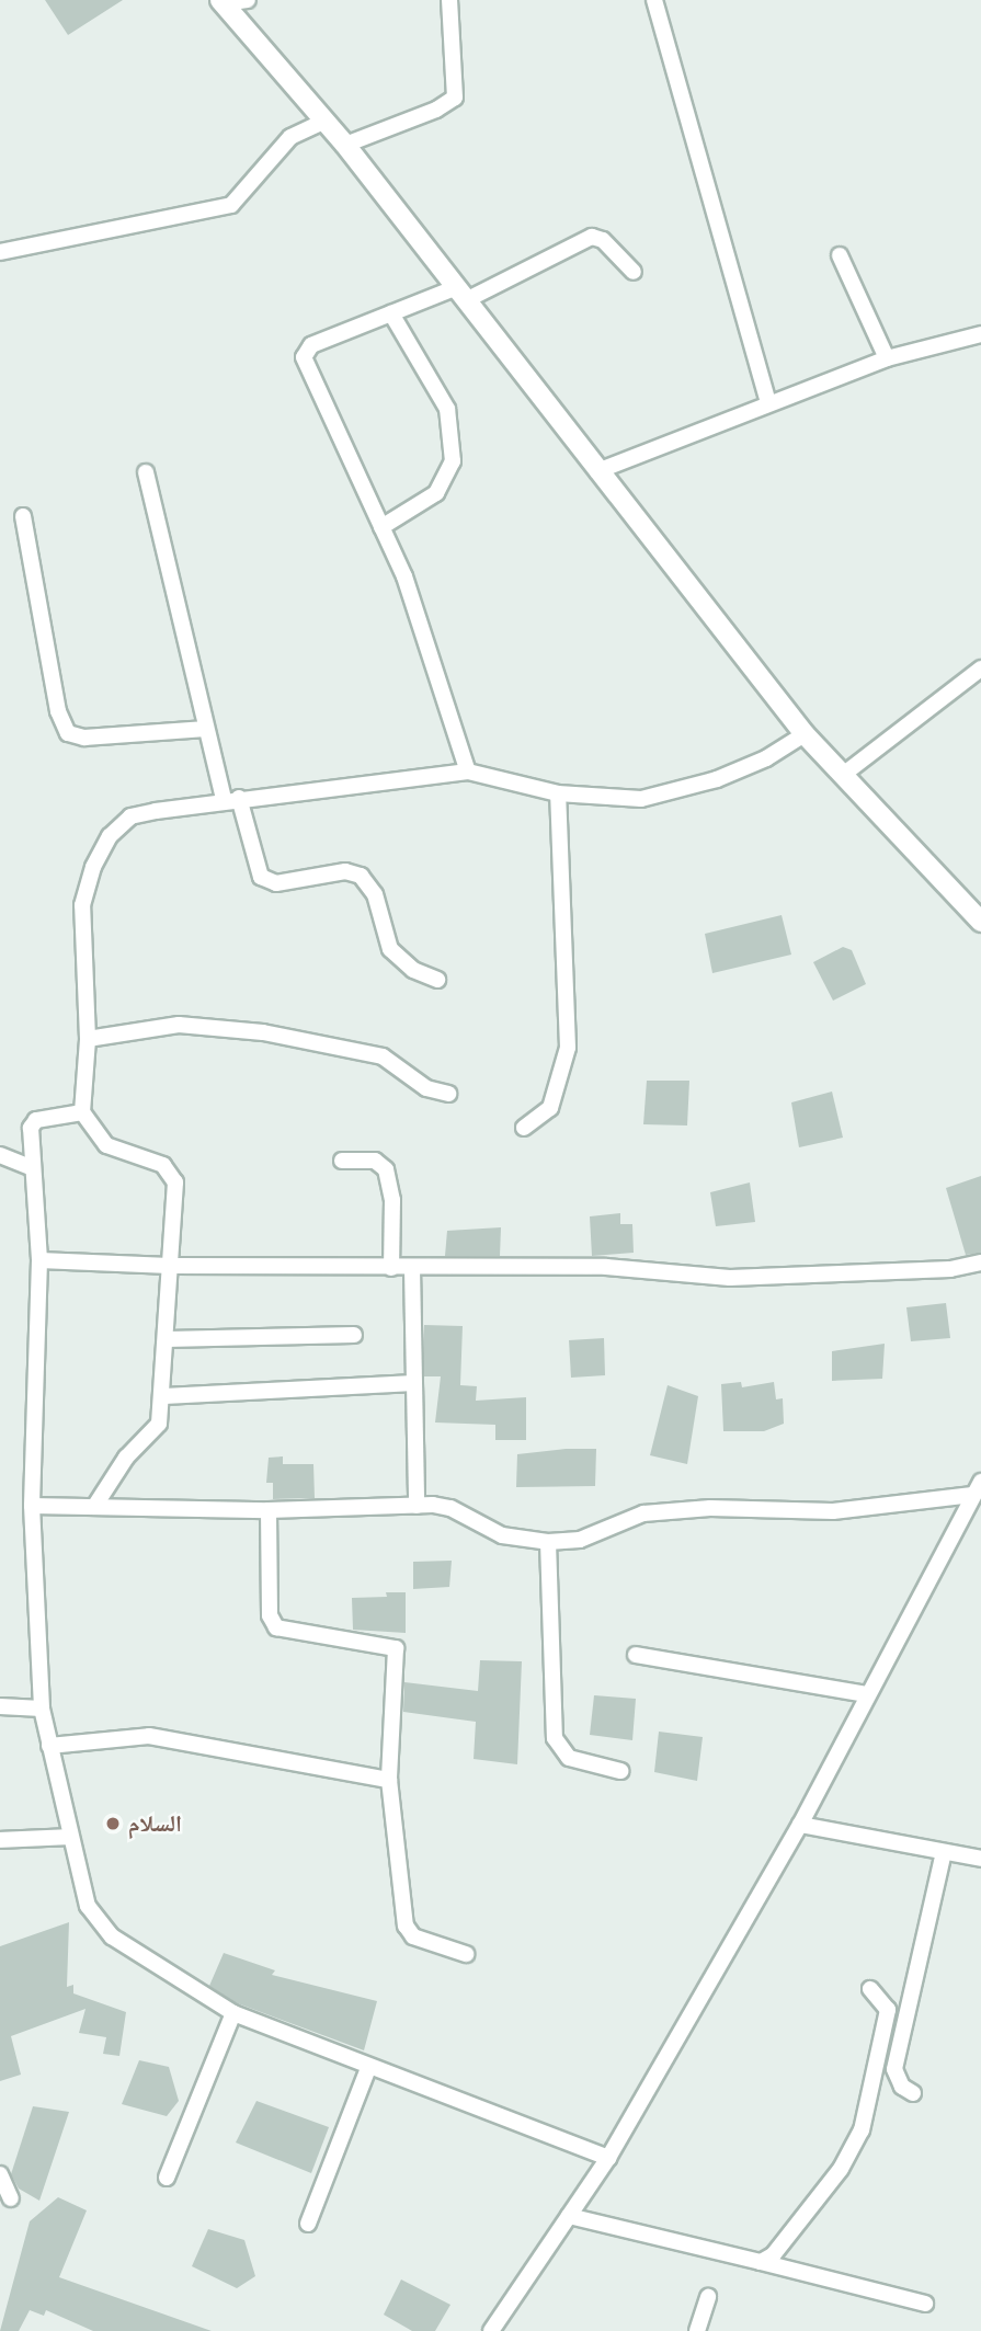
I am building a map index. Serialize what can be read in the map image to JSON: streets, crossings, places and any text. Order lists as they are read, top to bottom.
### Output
{
  "places": ["السلام"]
}
